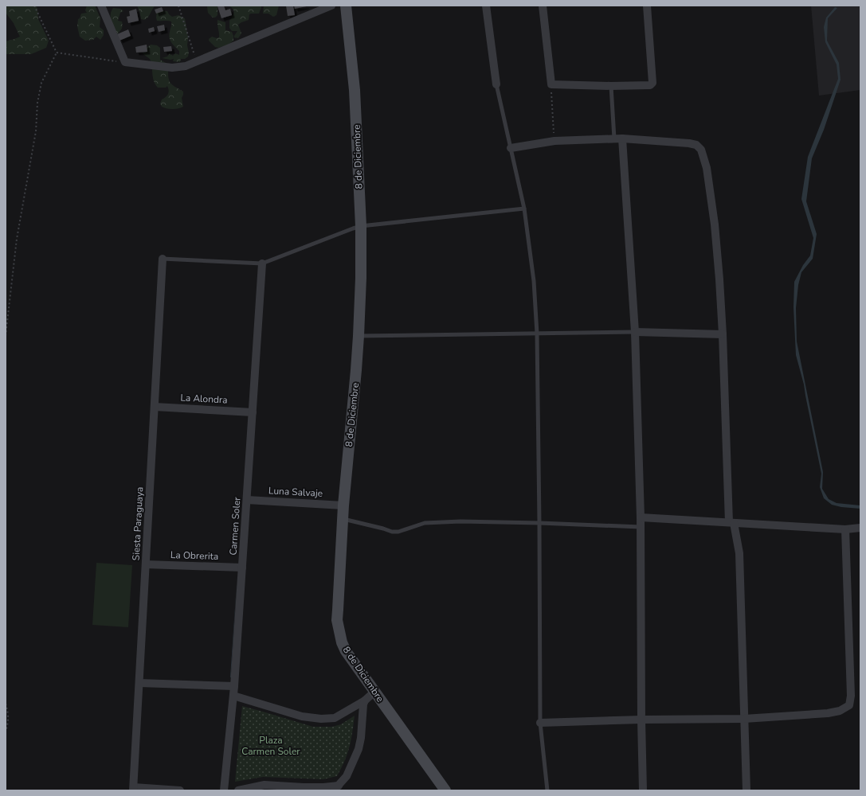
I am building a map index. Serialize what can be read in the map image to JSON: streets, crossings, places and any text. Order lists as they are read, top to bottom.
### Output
{
  "streets": {
    "street": [
      "8 de Diciembre",
      "La Alondra",
      "Luna Salvaje",
      "Siesta Paraguaya",
      "Carmen Soler",
      "La Obrerita"
    ]
  },
  "crossings": [
    ["8 de Diciembre", "Luna Salvaje"],
    ["La Alondra", "Siesta Paraguaya"],
    ["La Alondra", "Carmen Soler"],
    ["Luna Salvaje", "Carmen Soler"],
    ["Siesta Paraguaya", "La Obrerita"],
    ["Carmen Soler", "La Obrerita"]
  ],
  "parks": ["Plaza Carmen Soler"]
}
